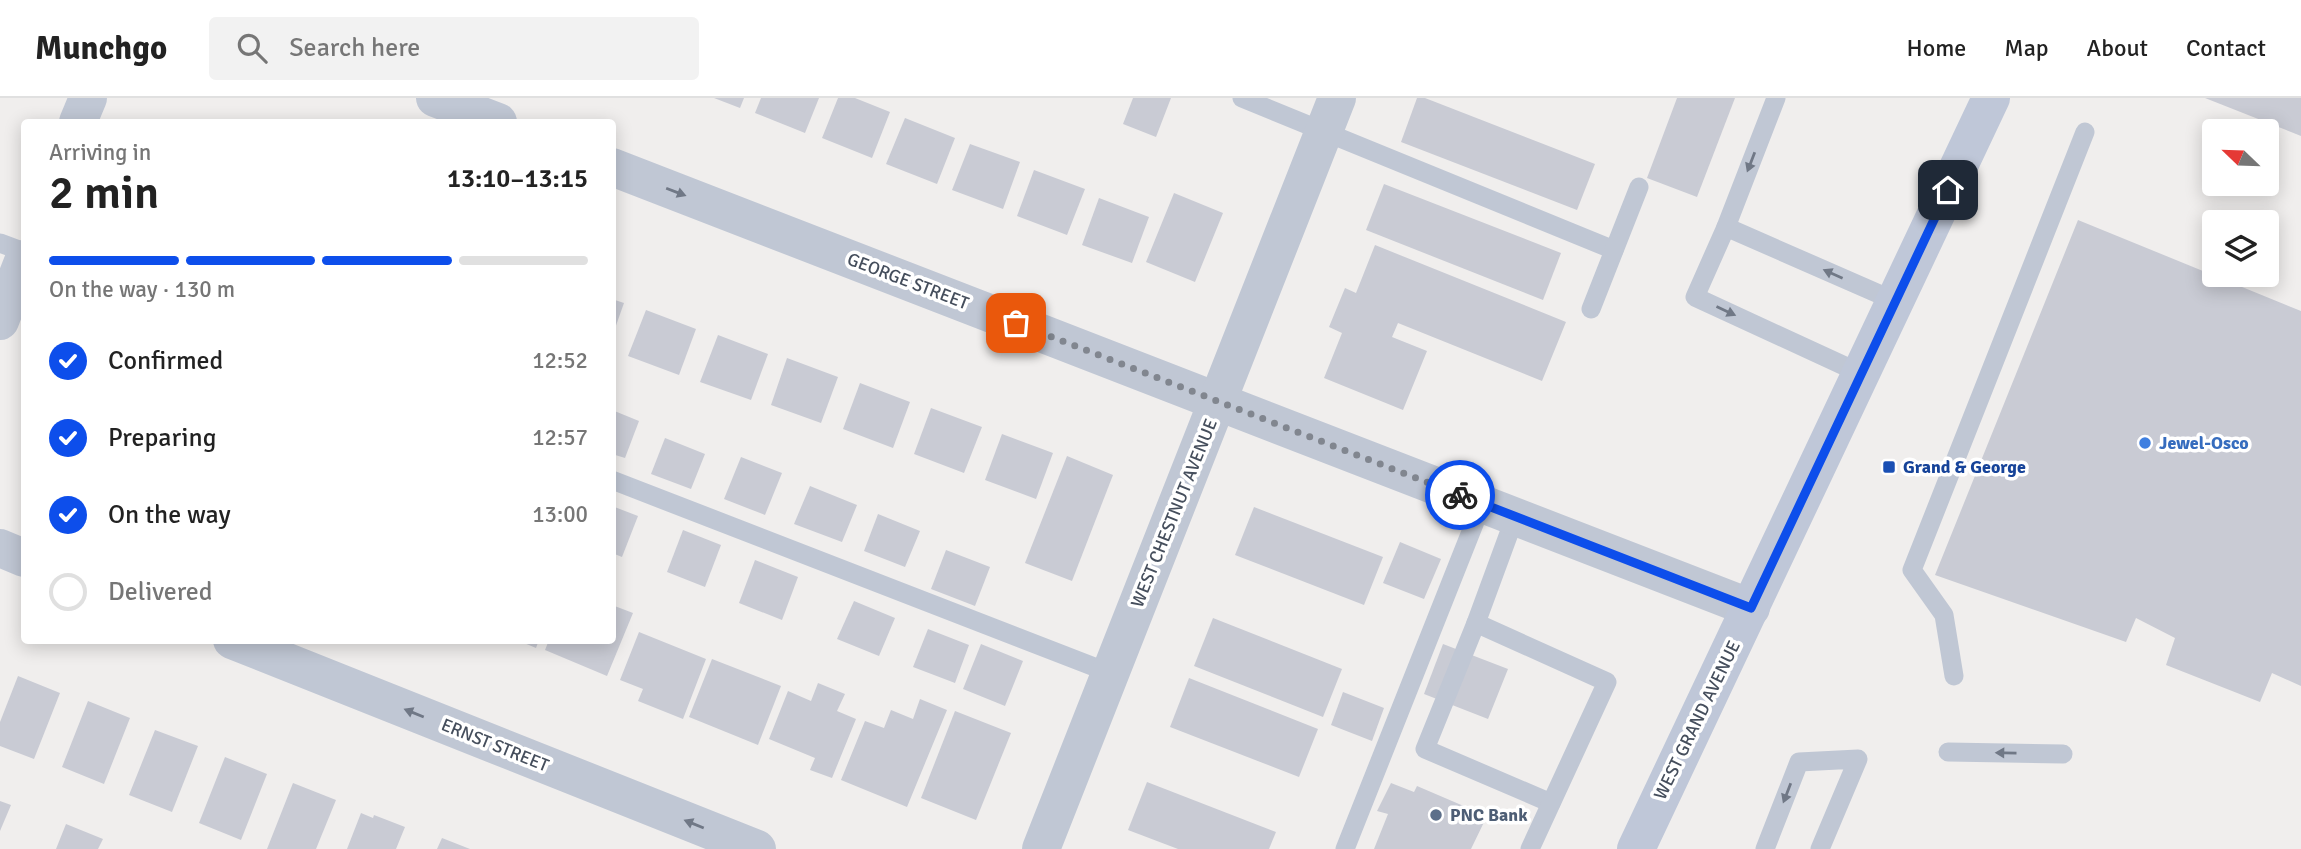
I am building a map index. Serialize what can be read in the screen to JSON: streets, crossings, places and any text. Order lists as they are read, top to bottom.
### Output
{
  "streets": {
    "main road": ["WEST GRAND AVENUE"],
    "street": ["GEORGE STREET", "WEST CHESTNUT AVENUE", "ERNST STREET"]
  },
  "crossings": [
    ["GEORGE STREET", "WEST CHESTNUT AVENUE"],
    ["GEORGE STREET", "WEST GRAND AVENUE"]
  ],
  "one_way": ["GEORGE STREET", "ERNST STREET"],
  "places": {
    "other": ["Jewel-Osco", "PNC Bank"],
    "transit": ["Grand & George"]
  },
  "north": "top left",
  "page": {
    "header": "Munchgo",
    "search": "Search here",
    "nav": [
      "Home",
      "Map",
      "About",
      "Contact"
    ],
    "heading": ["2 min", "Arriving in", "13:10–13:15"],
    "bar": "On the way · 130 m",
    "list": [
      ["Confirmed", "12:52"],
      ["Preparing", "12:57"],
      ["On the way", "13:00"],
      "Delivered"
    ]
  }
}
